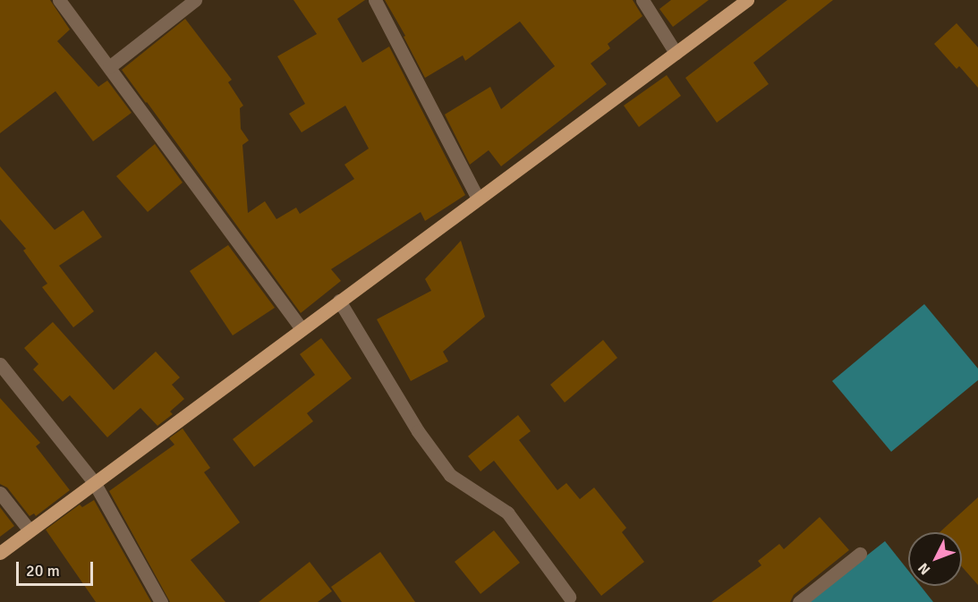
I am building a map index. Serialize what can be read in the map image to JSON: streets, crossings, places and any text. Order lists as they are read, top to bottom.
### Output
{
  "scale_bar": "20 m",
  "north": "bottom left"
}
